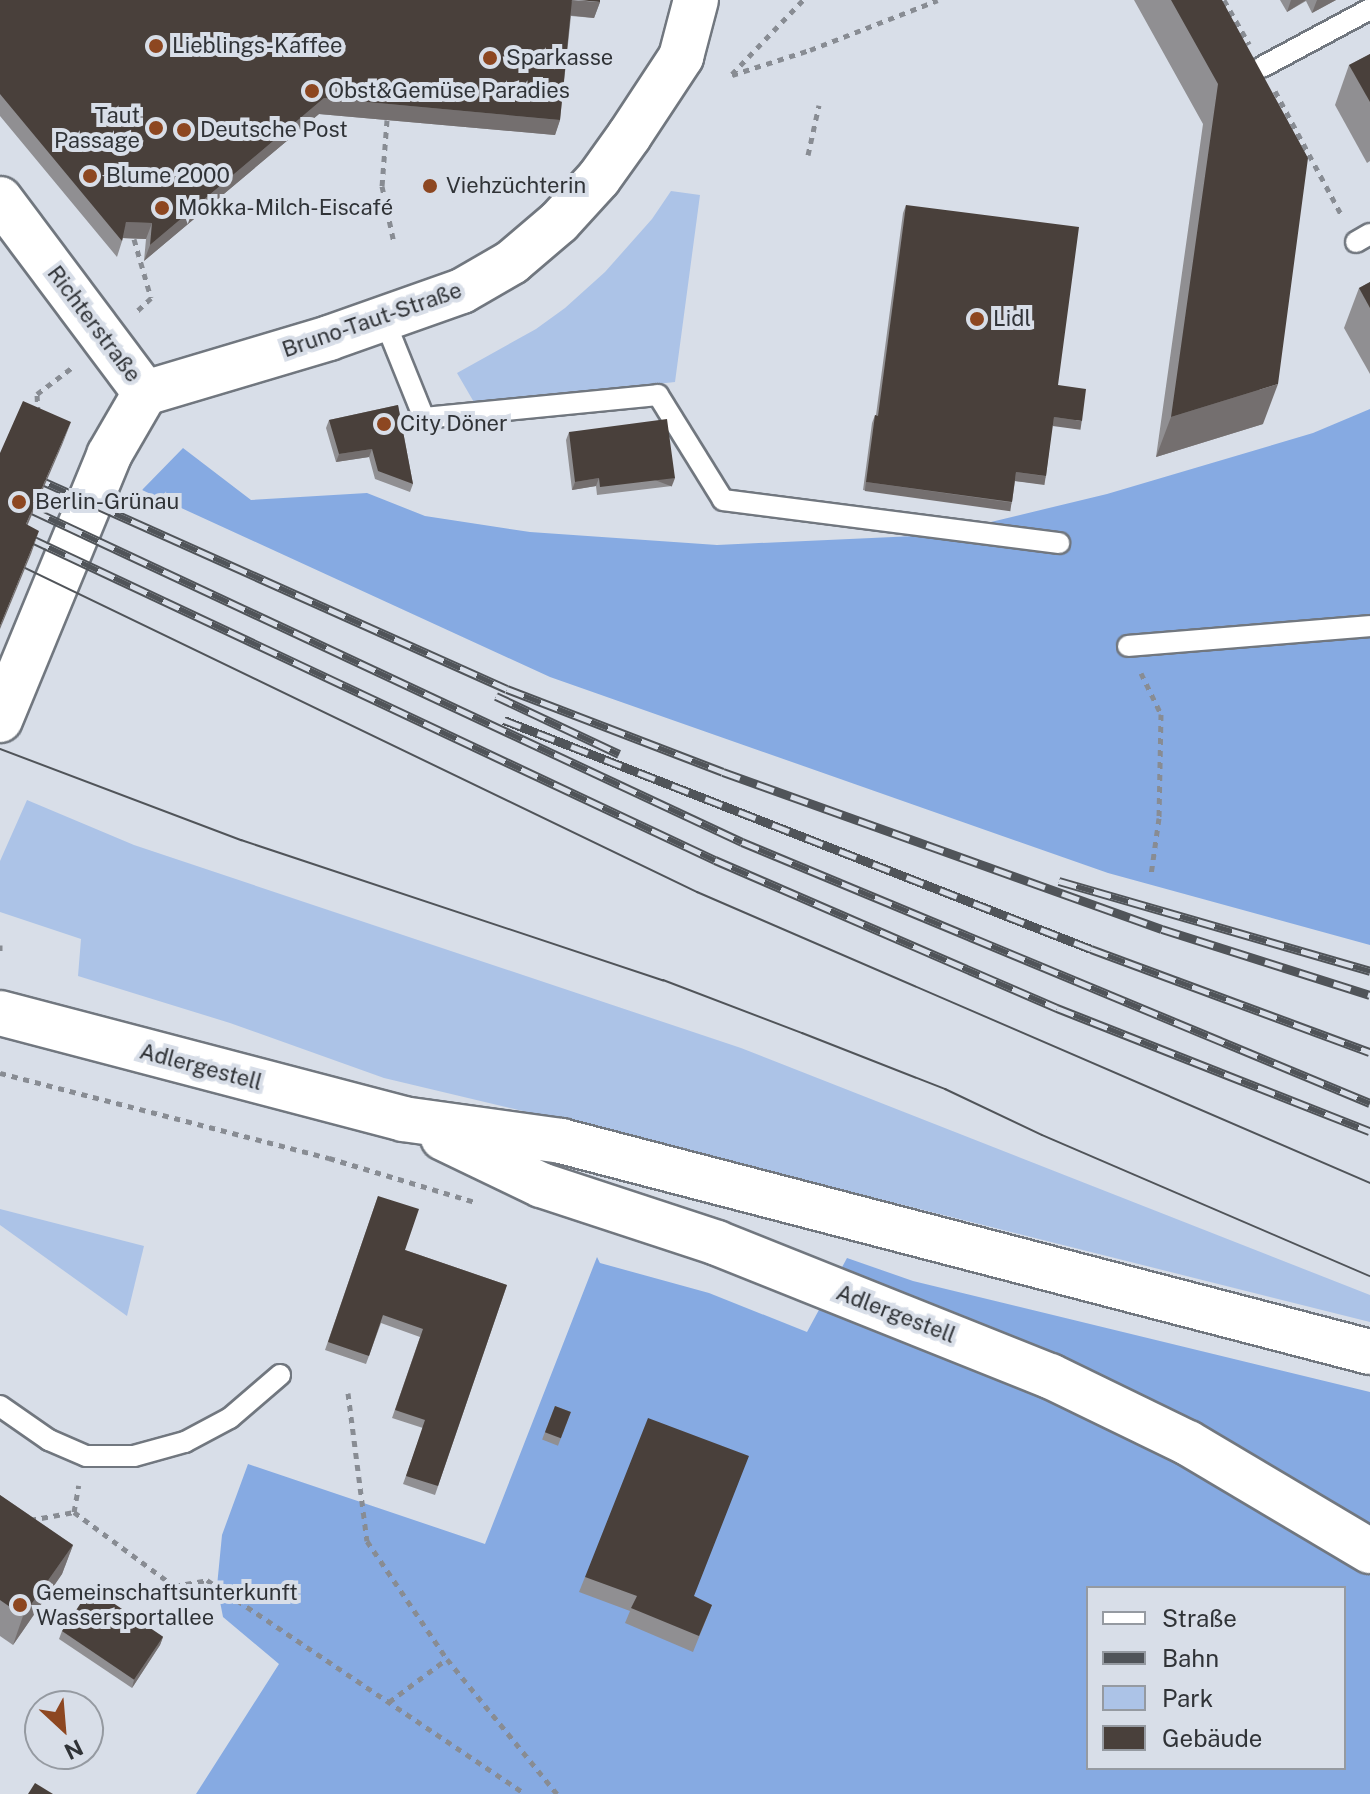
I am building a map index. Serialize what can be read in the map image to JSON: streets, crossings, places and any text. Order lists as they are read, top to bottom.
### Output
{
  "streets": {
    "main road": ["Bruno-Taut-Straße", "Richterstraße", "Adlergestell"]
  },
  "crossings": [
    ["Bruno-Taut-Straße", "Richterstraße"]
  ],
  "places": [
    "Lieblings-Kaffee",
    "Sparkasse",
    "Obst&Gemüse Paradies",
    "Taut Passage",
    "Deutsche Post",
    "Blume 2000",
    "Viehzüchterin",
    "Mokka-Milch-Eiscafé",
    "Lidl",
    "City Döner",
    "Berlin-Grünau",
    "Gemeinschaftsunterkunft Wassersportallee"
  ],
  "legend": [
    "Straße",
    "Bahn",
    "Park",
    "Gebäude"
  ],
  "north": "bottom right"
}
